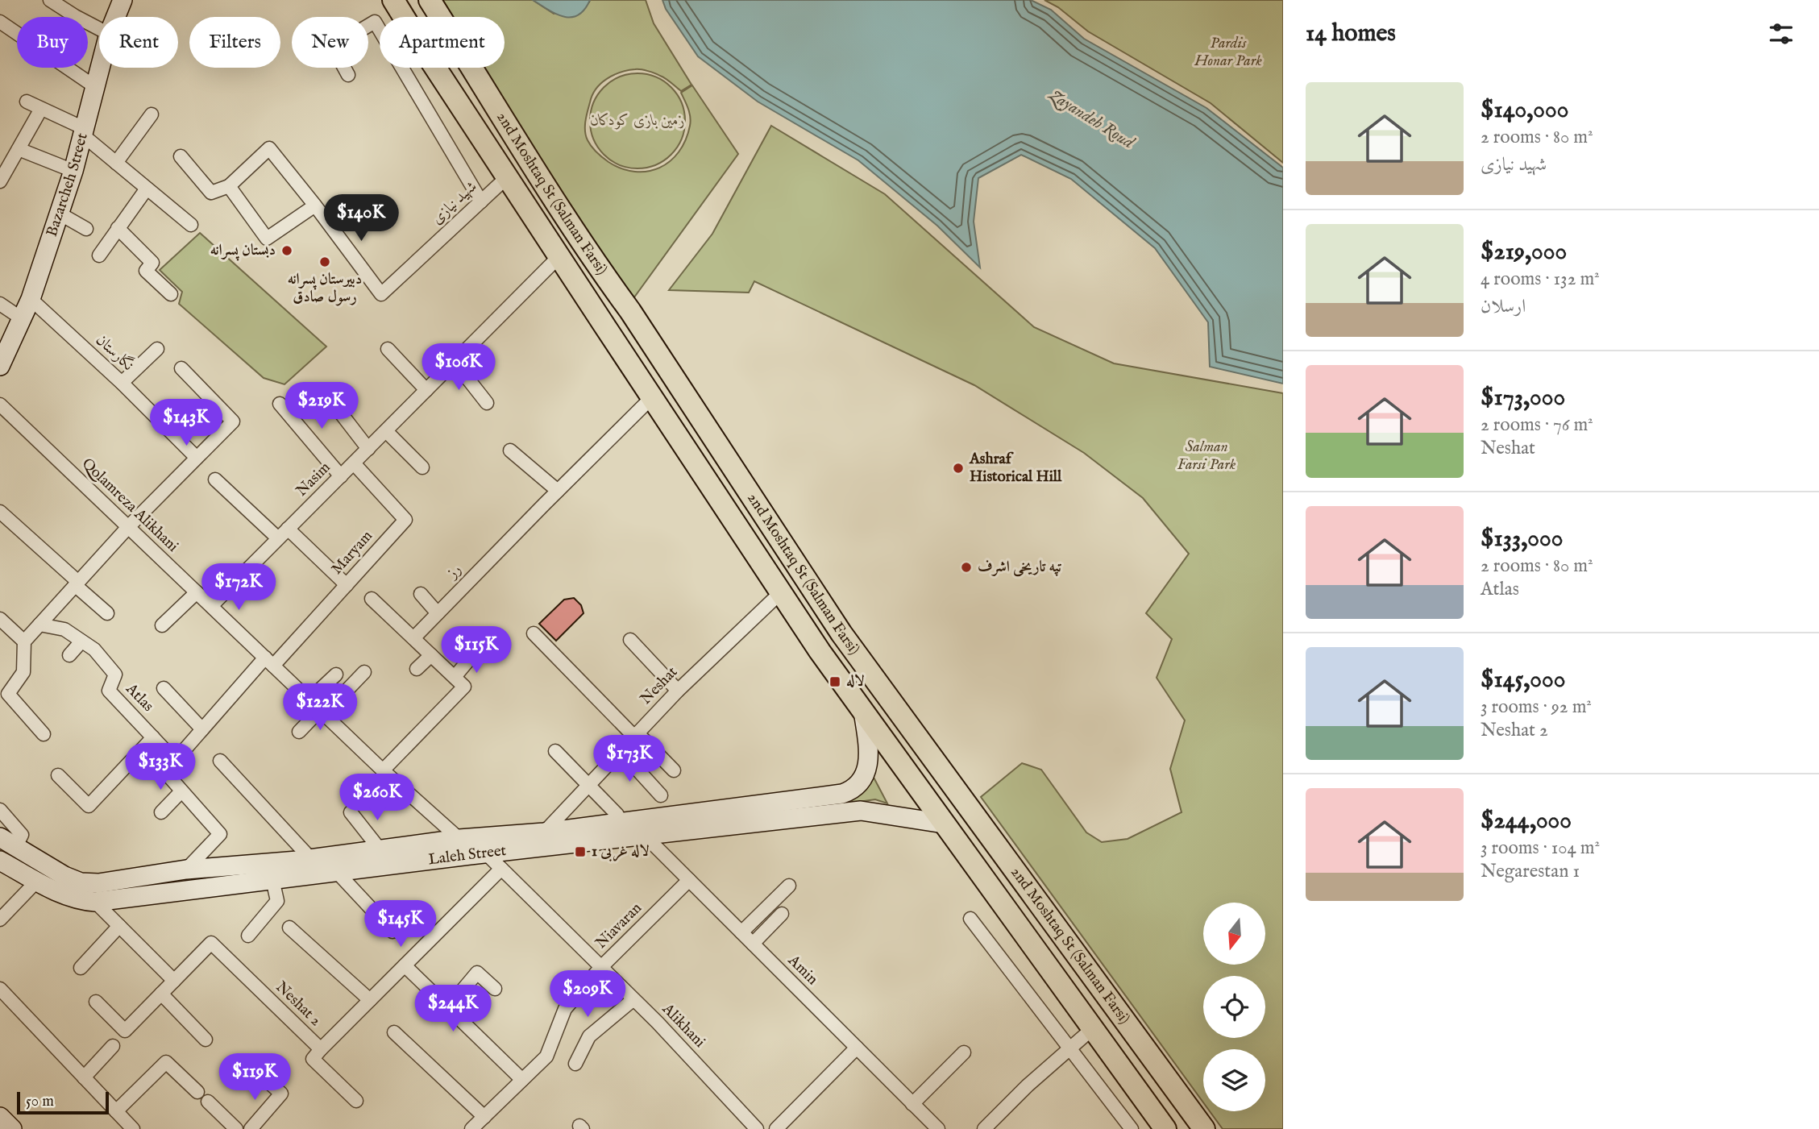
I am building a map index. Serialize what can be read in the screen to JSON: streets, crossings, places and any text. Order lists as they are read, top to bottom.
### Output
{
  "streets": {
    "main road": ["Bazarcheh Street", "2nd Moshtaq St (Salman Farsi)", "Laleh Street"],
    "street": [
      "شهید نیازی",
      "نگارستان",
      "Nasim",
      "Qolamreza Alikhani",
      "Maryam",
      "رز",
      "Neshat",
      "Atlas",
      "Niavaran",
      "Amin",
      "Neshat 2",
      "Alikhani"
    ]
  },
  "crossings": [
    ["Bazarcheh Street", "نگارستان"],
    ["2nd Moshtaq St (Salman Farsi)", "شهید نیازی"],
    ["2nd Moshtaq St (Salman Farsi)", "Nasim"],
    ["2nd Moshtaq St (Salman Farsi)", "رز"],
    ["2nd Moshtaq St (Salman Farsi)", "Neshat"],
    ["2nd Moshtaq St (Salman Farsi)", "Laleh Street"],
    ["Nasim", "Qolamreza Alikhani"],
    ["Nasim", "Maryam"],
    ["Qolamreza Alikhani", "Maryam"],
    ["Qolamreza Alikhani", "Laleh Street"],
    ["Neshat", "Laleh Street"],
    ["Laleh Street", "Amin"],
    ["Laleh Street", "Alikhani"],
    ["Niavaran", "Amin"],
    ["Niavaran", "Alikhani"],
    ["Neshat 2", "Alikhani"]
  ],
  "water": ["Zayandeh Roud"],
  "parks": ["Pardis Honar Park", "زمین بازی کودکان", "Salman Farsi Park"],
  "places": {
    "other": [
      "دبستان پسرانه",
      "دبیرستان پسرانه رسول صادق",
      "Ashraf Historical Hill",
      "تپه تاریخی اشرف"
    ],
    "transit": ["لاله", "لاله غربی 1"]
  },
  "scale_bar": "50 m",
  "north": "bottom",
  "page": {
    "heading": "14 homes",
    "chip": [
      "Buy",
      "Rent",
      "Filters",
      "New",
      "Apartment"
    ],
    "list": [
      {
        "name": "$140,000",
        "note": "2 rooms · 80 m² · شهید نیازی"
      },
      {
        "name": "$219,000",
        "note": "4 rooms · 132 m² · ارسلان"
      },
      {
        "name": "$173,000",
        "note": "2 rooms · 76 m² · Neshat"
      },
      {
        "name": "$133,000",
        "note": "2 rooms · 80 m² · Atlas"
      },
      {
        "name": "$145,000",
        "note": "3 rooms · 92 m² · Neshat 2"
      },
      {
        "name": "$244,000",
        "note": "3 rooms · 104 m² · Negarestan 1"
      }
    ],
    "price": [
      "$140K",
      "$106K",
      "$219K",
      "$143K",
      "$172K",
      "$115K",
      "$122K",
      "$173K",
      "$133K",
      "$260K",
      "$145K",
      "$209K",
      "$244K",
      "$119K"
    ],
    "scale": "50 m"
  }
}
